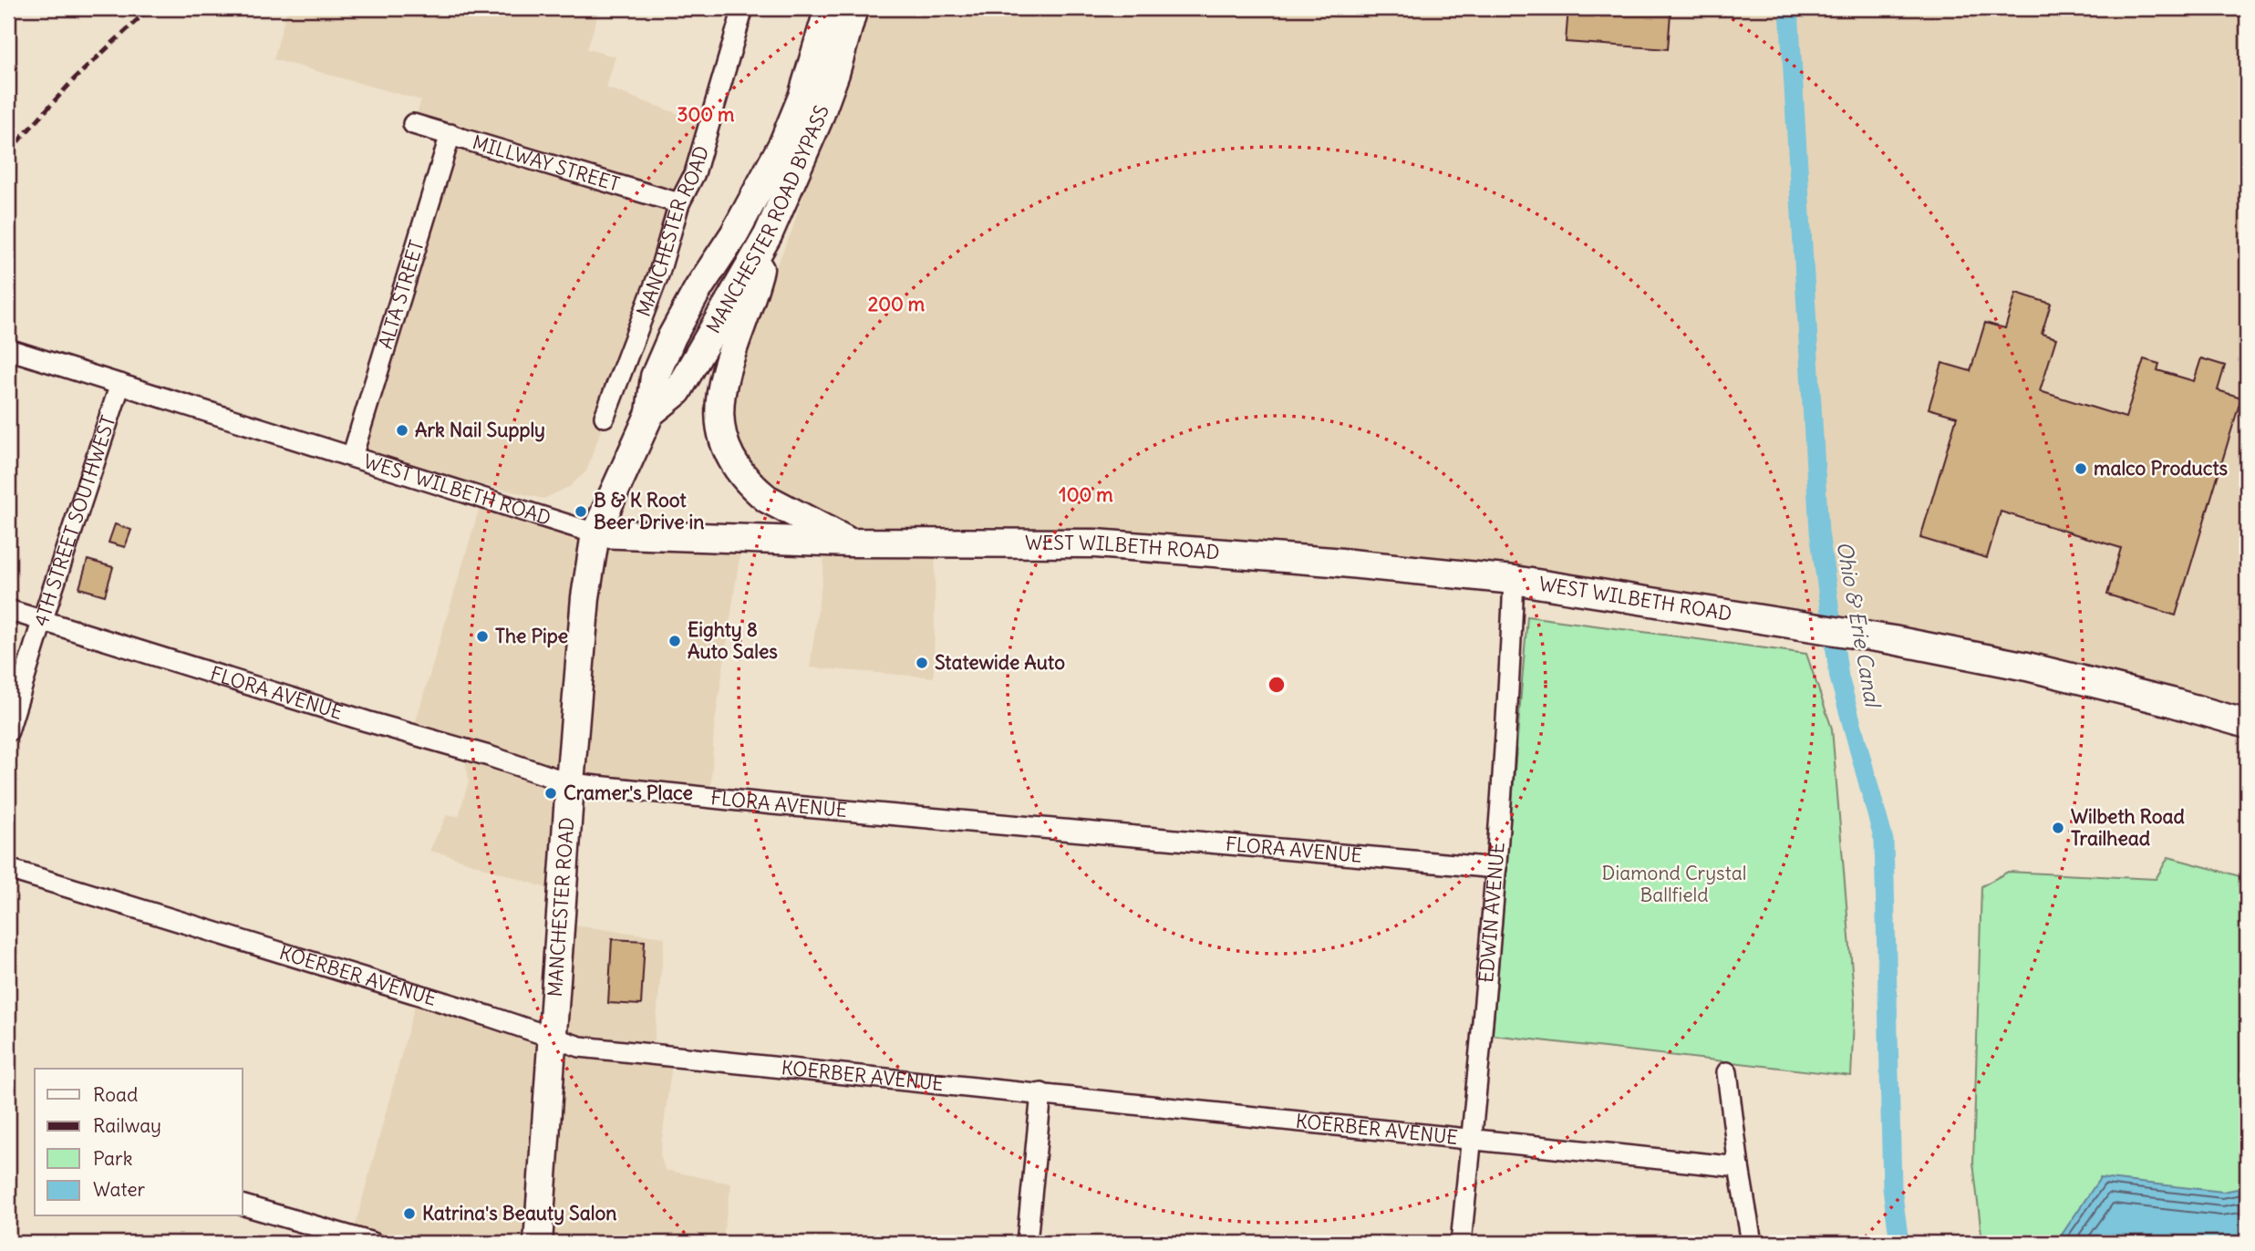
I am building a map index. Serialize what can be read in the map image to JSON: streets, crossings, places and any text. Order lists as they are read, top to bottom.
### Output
{
  "streets": {
    "main road": ["MANCHESTER ROAD BYPASS", "MANCHESTER ROAD", "WEST WILBETH ROAD"],
    "street": [
      "MILLWAY STREET",
      "ALTA STREET",
      "4TH STREET SOUTHWEST",
      "FLORA AVENUE",
      "EDWIN AVENUE",
      "KOERBER AVENUE"
    ]
  },
  "crossings": [
    ["MILLWAY STREET", "MANCHESTER ROAD"],
    ["MILLWAY STREET", "ALTA STREET"],
    ["MANCHESTER ROAD BYPASS", "MANCHESTER ROAD"],
    ["MANCHESTER ROAD BYPASS", "WEST WILBETH ROAD"],
    ["MANCHESTER ROAD", "WEST WILBETH ROAD"],
    ["MANCHESTER ROAD", "FLORA AVENUE"],
    ["MANCHESTER ROAD", "KOERBER AVENUE"],
    ["ALTA STREET", "WEST WILBETH ROAD"],
    ["WEST WILBETH ROAD", "4TH STREET SOUTHWEST"],
    ["WEST WILBETH ROAD", "EDWIN AVENUE"],
    ["4TH STREET SOUTHWEST", "FLORA AVENUE"],
    ["FLORA AVENUE", "EDWIN AVENUE"],
    ["EDWIN AVENUE", "KOERBER AVENUE"]
  ],
  "water": ["Ohio & Erie Canal"],
  "parks": ["Diamond Crystal Ballfield"],
  "places": [
    "Ark Nail Supply",
    "malco Products",
    "B & K Root Beer Drive in",
    "The Pipe",
    "Eighty 8 Auto Sales",
    "Statewide Auto",
    "Cramer's Place",
    "Wilbeth Road Trailhead",
    "Katrina's Beauty Salon"
  ],
  "legend": [
    "Road",
    "Railway",
    "Park",
    "Water"
  ],
  "rings": ["300 m", "200 m", "100 m"]
}
